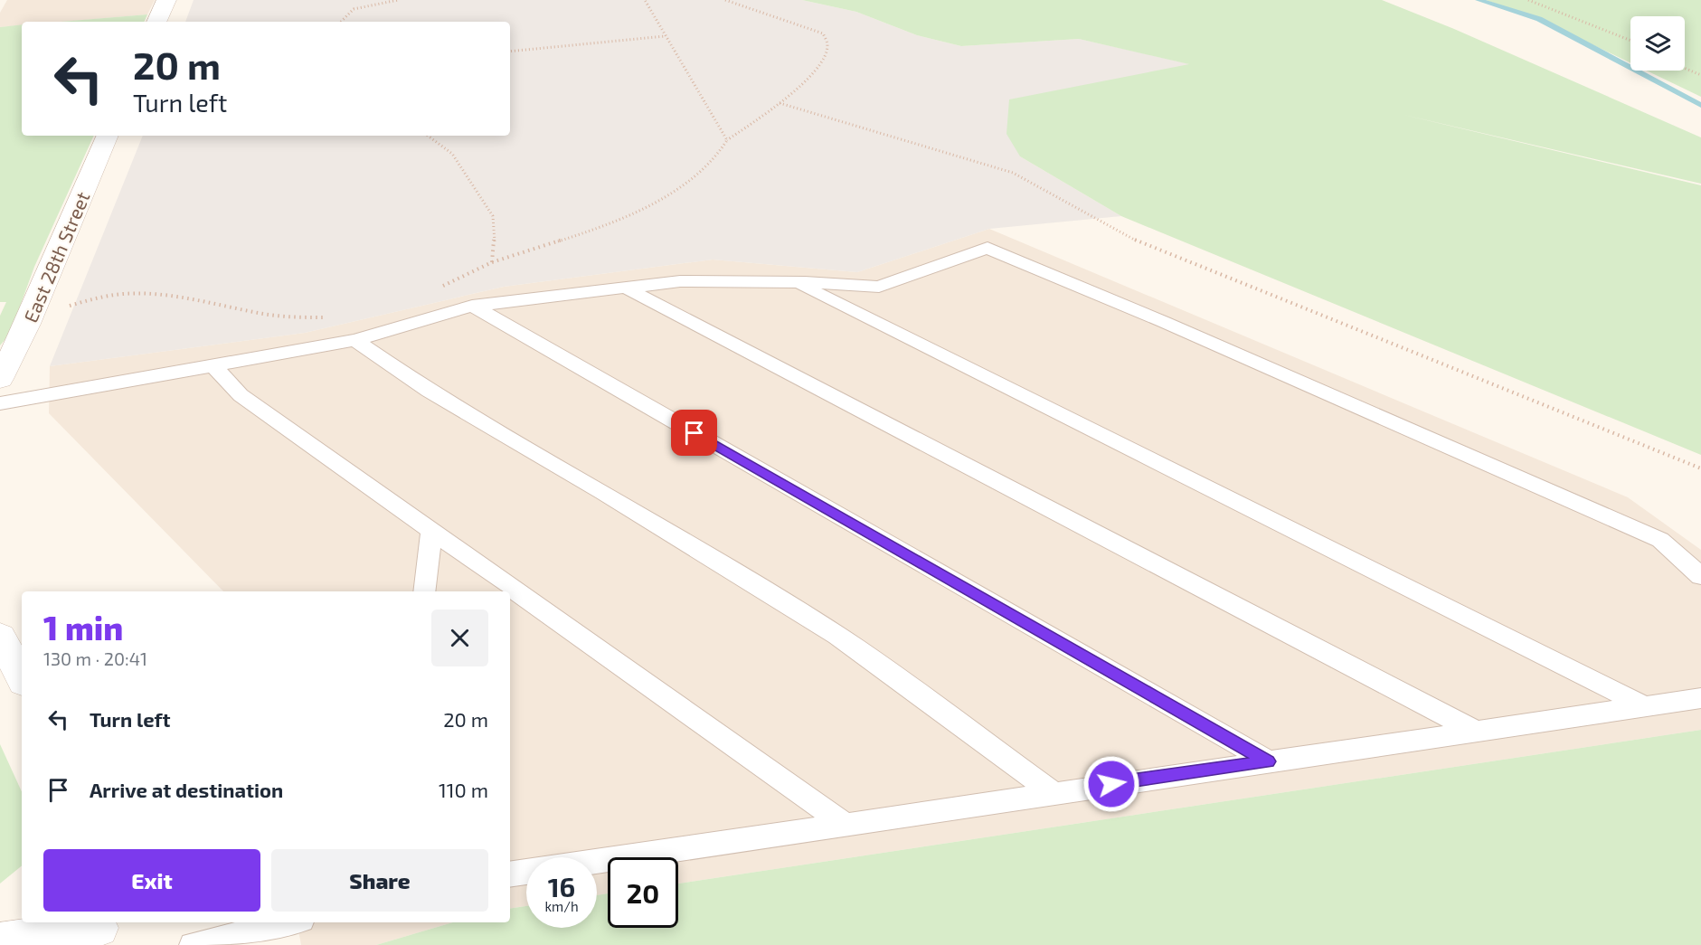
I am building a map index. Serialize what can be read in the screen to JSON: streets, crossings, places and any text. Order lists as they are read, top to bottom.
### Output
{
  "streets": {
    "street": ["East 28th Street"]
  },
  "page": {
    "turn": ["20 m", "Turn left"],
    "heading": ["1 min", "130 m · 20:41"],
    "list": [
      {
        "name": "Turn left",
        "value": "20 m"
      },
      {
        "name": "Arrive at destination",
        "value": "110 m"
      }
    ],
    "buttons": ["Exit", "Share"],
    "speed": "16 km/h",
    "limit": "20"
  }
}
